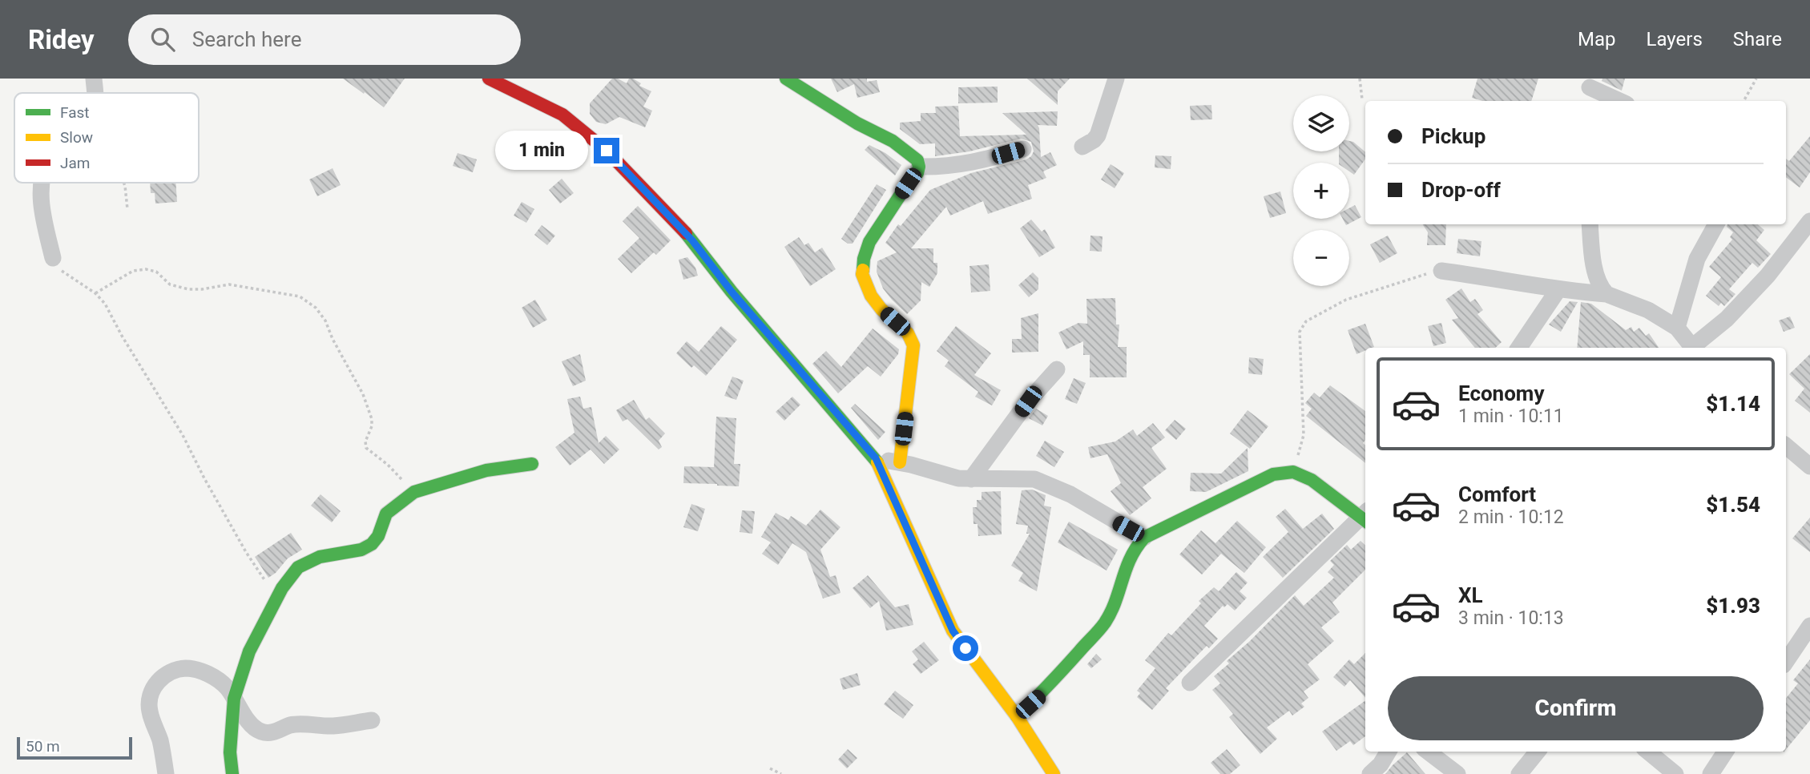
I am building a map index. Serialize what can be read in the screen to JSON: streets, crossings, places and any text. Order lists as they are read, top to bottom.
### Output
{
  "legend": ["Fast", "Slow", "Jam"],
  "scale_bar": "50 m",
  "page": {
    "header": "Ridey",
    "search": "Search here",
    "nav": ["Map", "Layers", "Share"],
    "map_buttons": ["+", "−"],
    "banner": ["Pickup", "Drop-off"],
    "bubble": "1 min",
    "list": [
      {
        "name": "Economy",
        "note": "1 min · 10:11",
        "value": "$1.14"
      },
      {
        "name": "Comfort",
        "note": "2 min · 10:12",
        "value": "$1.54"
      },
      {
        "name": "XL",
        "note": "3 min · 10:13",
        "value": "$1.93"
      }
    ],
    "buttons": "Confirm",
    "scale": "50 m"
  }
}
